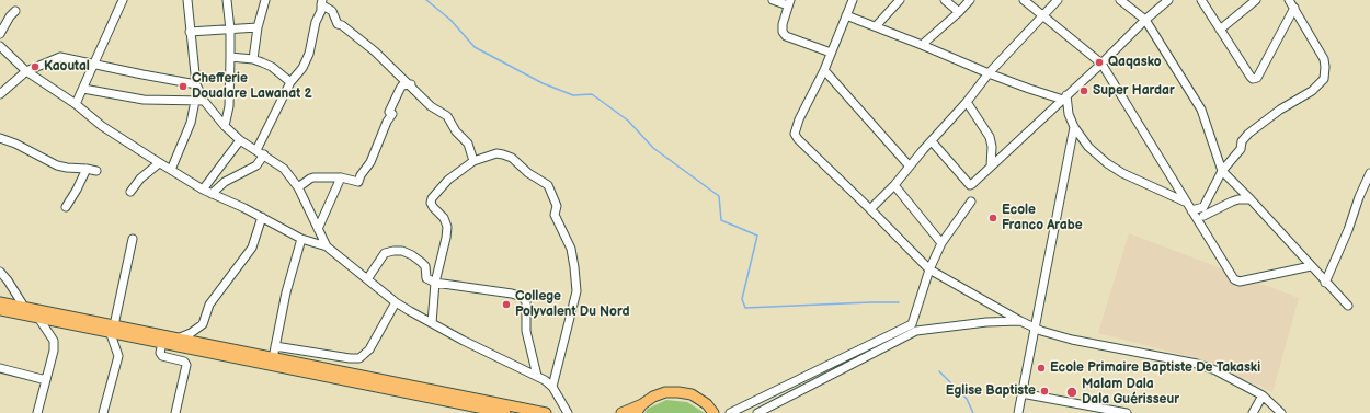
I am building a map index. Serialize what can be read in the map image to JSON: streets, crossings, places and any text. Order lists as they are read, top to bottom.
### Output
{
  "places": [
    "Qaqasko",
    "Kaoutal",
    "Chefferie Doualare Lawanat 2",
    "Super Hardar",
    "Ecole Franco Arabe",
    "College Polyvalent Du Nord",
    "Ecole Primaire Baptiste De Takaski",
    "Eglise Baptiste",
    "Malam Dala Dala Guérisseur"
  ]
}
